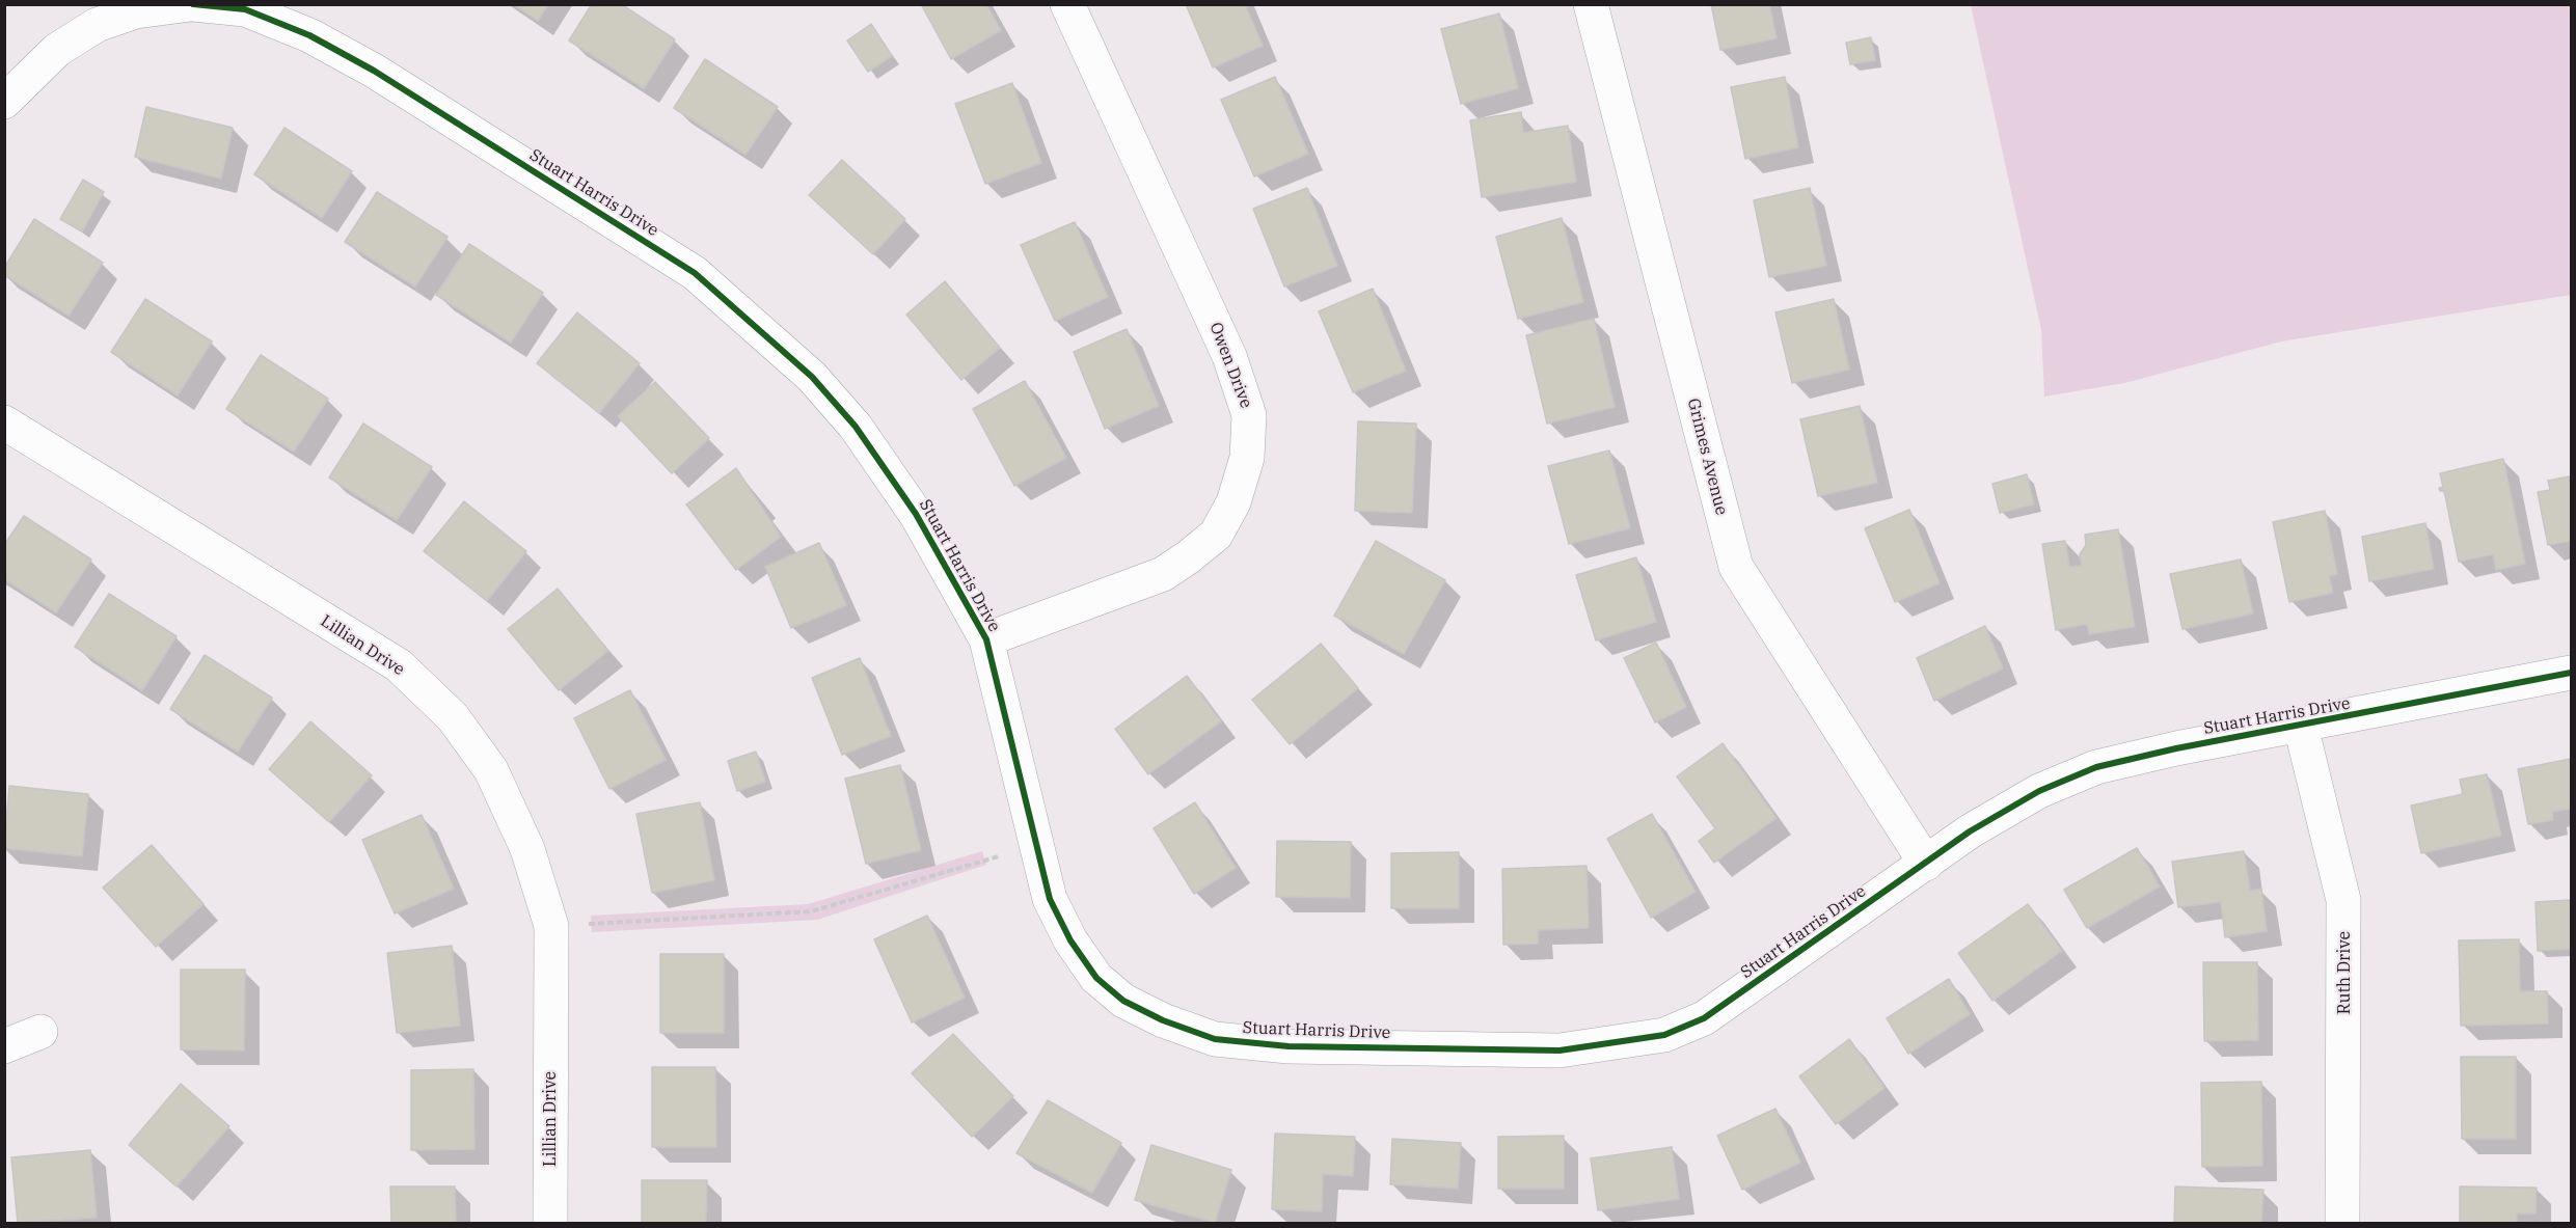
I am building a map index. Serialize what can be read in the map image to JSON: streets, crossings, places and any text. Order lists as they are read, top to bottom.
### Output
{
  "streets": {
    "street": [
      "Stuart Harris Drive",
      "Owen Drive",
      "Grimes Avenue",
      "Lillian Drive",
      "Ruth Drive"
    ]
  },
  "crossings": [
    ["Stuart Harris Drive", "Owen Drive"],
    ["Stuart Harris Drive", "Grimes Avenue"],
    ["Stuart Harris Drive", "Ruth Drive"]
  ]
}
